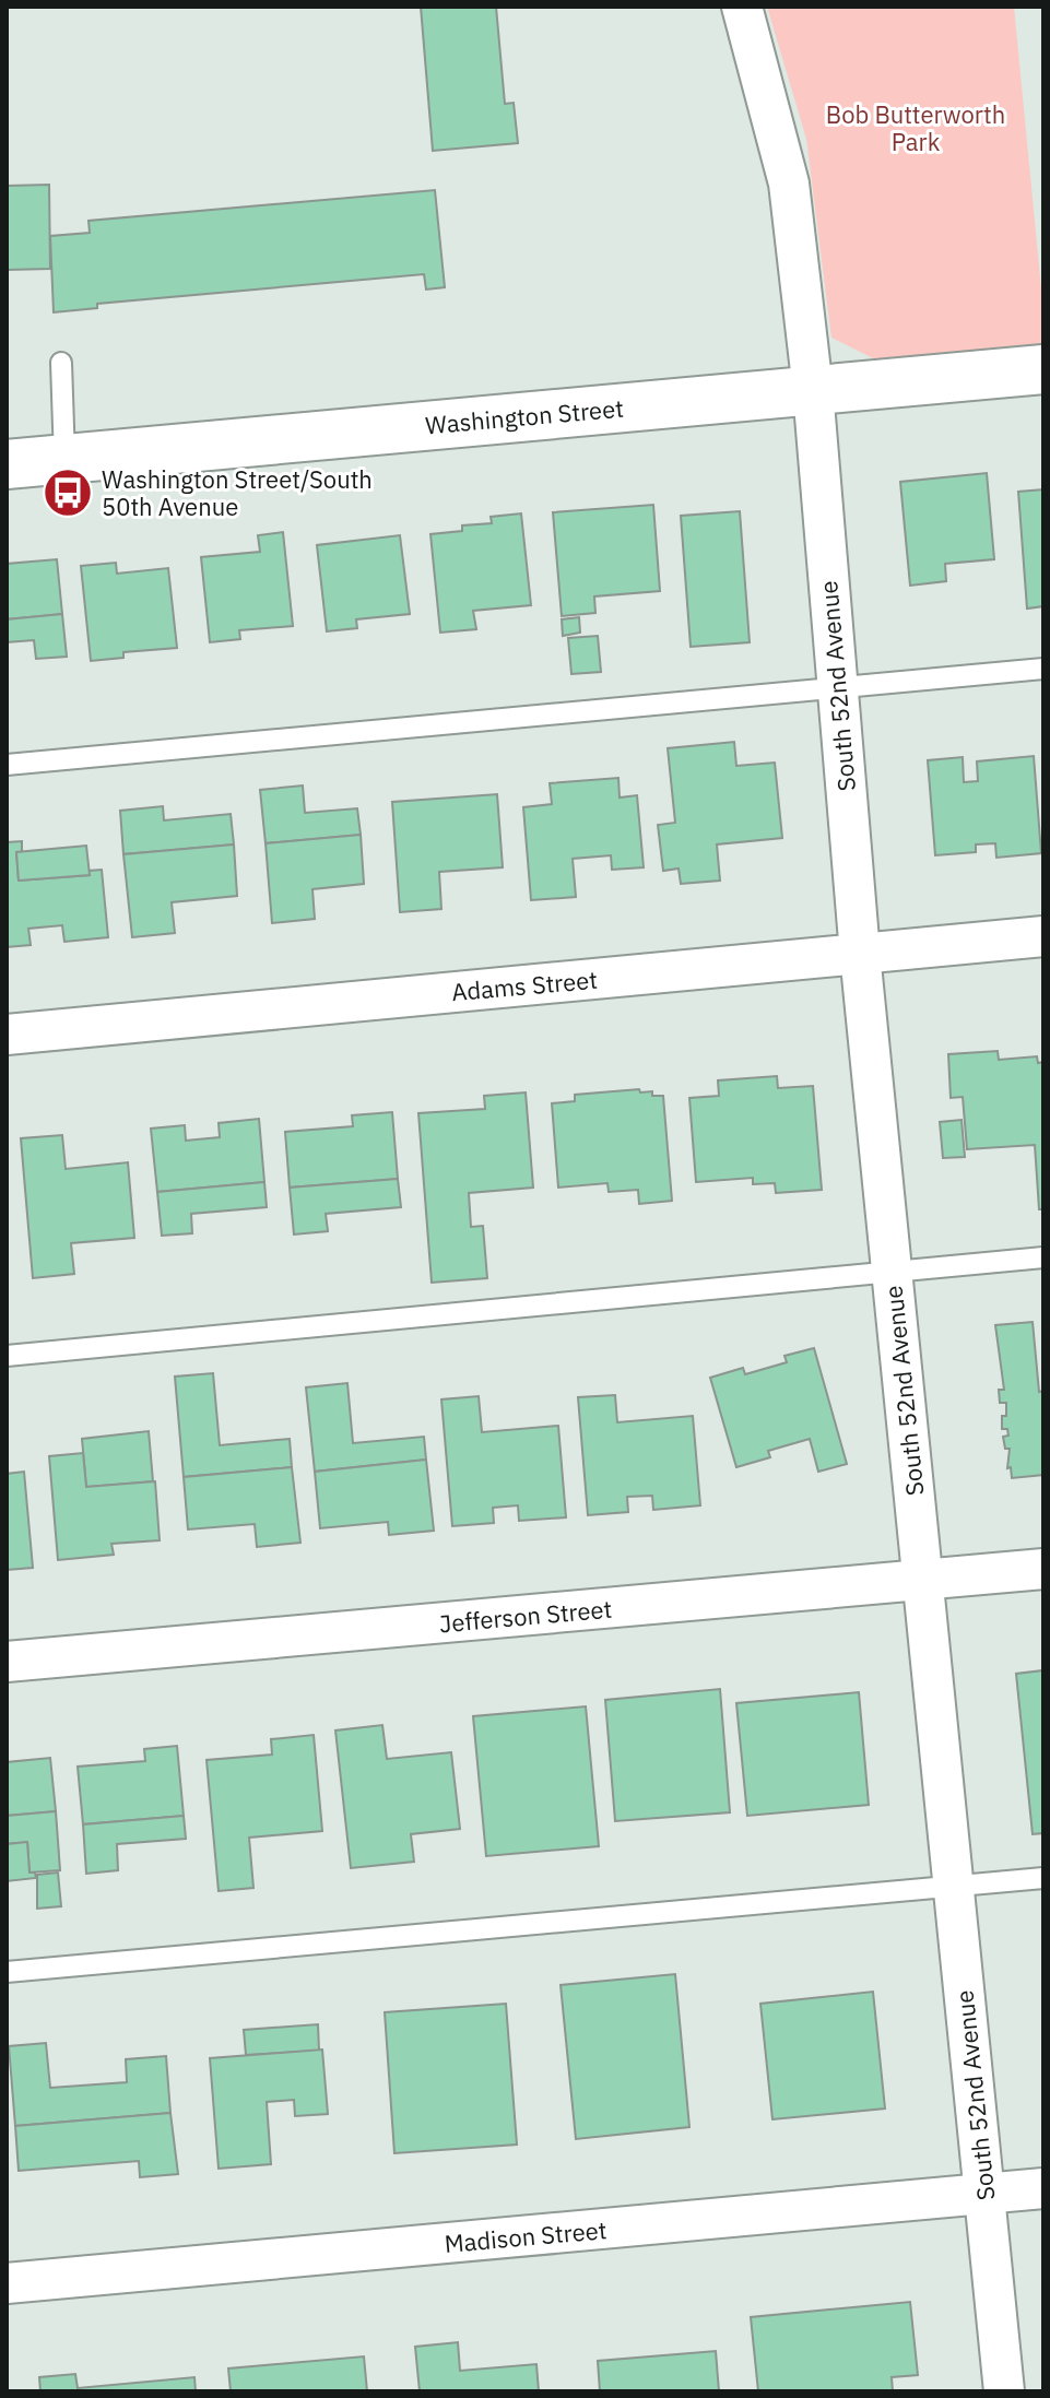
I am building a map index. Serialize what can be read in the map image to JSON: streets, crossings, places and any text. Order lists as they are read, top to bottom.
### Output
{
  "streets": {
    "street": [
      "Washington Street",
      "South 52nd Avenue",
      "Adams Street",
      "Jefferson Street",
      "Madison Street"
    ]
  },
  "crossings": [
    ["Washington Street", "South 52nd Avenue"],
    ["South 52nd Avenue", "Adams Street"],
    ["South 52nd Avenue", "Jefferson Street"],
    ["South 52nd Avenue", "Madison Street"]
  ],
  "parks": ["Bob Butterworth Park"],
  "places": {
    "bus stop": ["Washington Street/South 50th Avenue"]
  }
}
